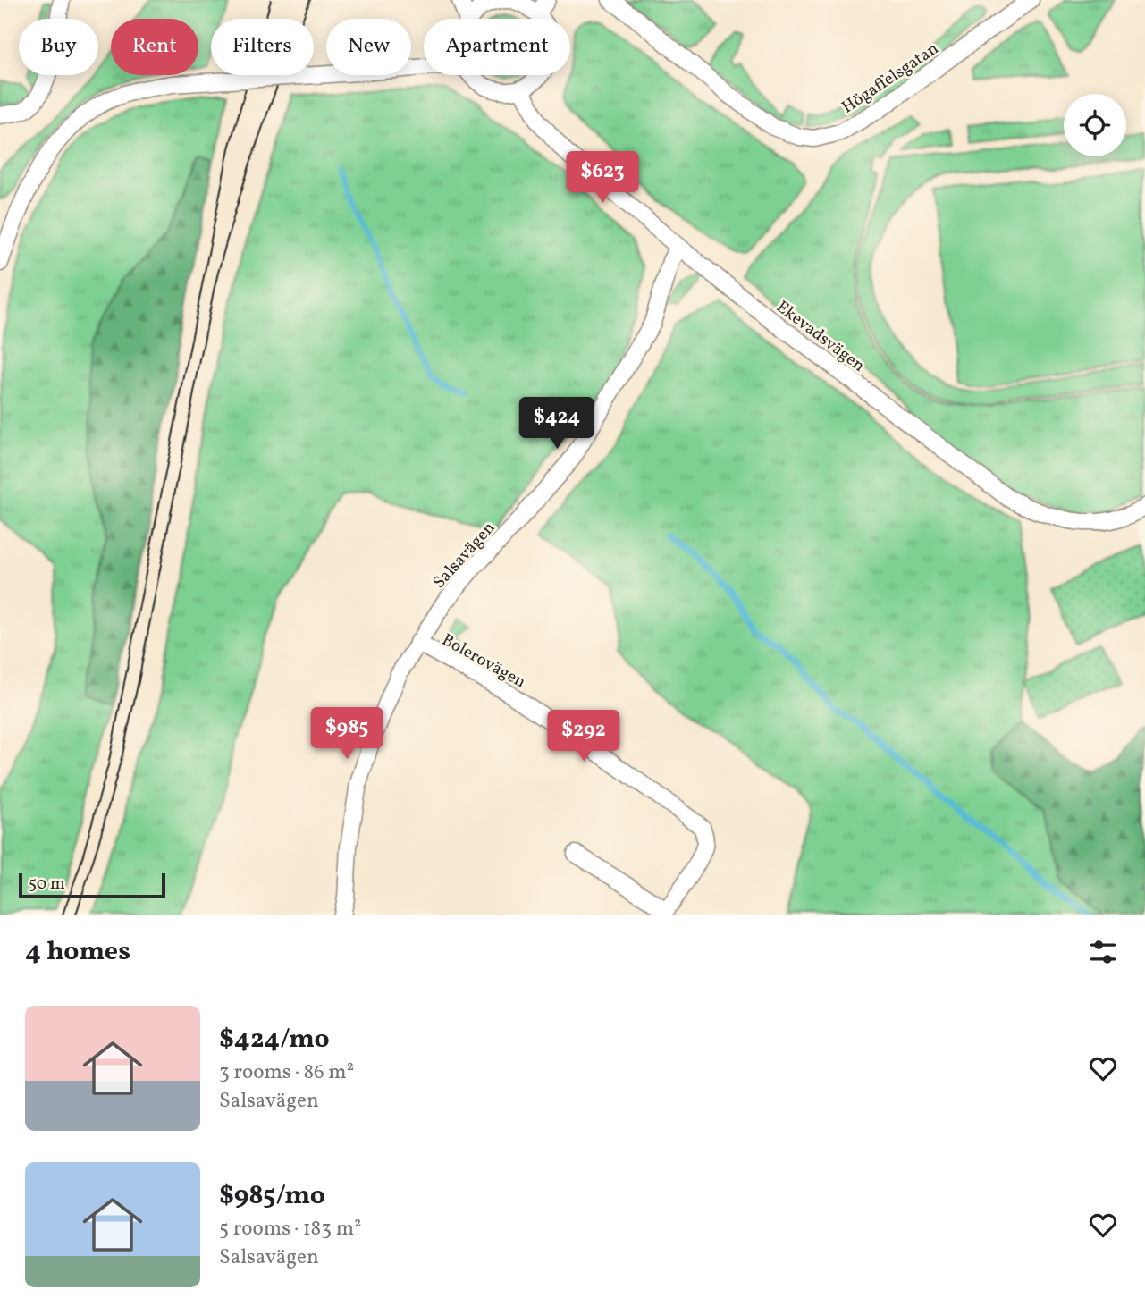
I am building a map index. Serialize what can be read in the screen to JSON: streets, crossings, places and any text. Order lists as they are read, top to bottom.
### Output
{
  "streets": {
    "street": [
      "Högaffelsgatan",
      "Ekevadsvägen",
      "Salsavägen",
      "Bolerovägen"
    ]
  },
  "crossings": [
    ["Ekevadsvägen", "Salsavägen"],
    ["Salsavägen", "Bolerovägen"]
  ],
  "scale_bar": "50 m",
  "page": {
    "chip": [
      "Buy",
      "Rent",
      "Filters",
      "New",
      "Apartment"
    ],
    "price": [
      "$623",
      "$424",
      "$985",
      "$292"
    ],
    "scale": "50 m",
    "heading": "4 homes",
    "list": [
      {
        "name": "$424/mo",
        "note": "3 rooms · 86 m² · Salsavägen"
      },
      {
        "name": "$985/mo",
        "note": "5 rooms · 183 m² · Salsavägen"
      }
    ]
  }
}
